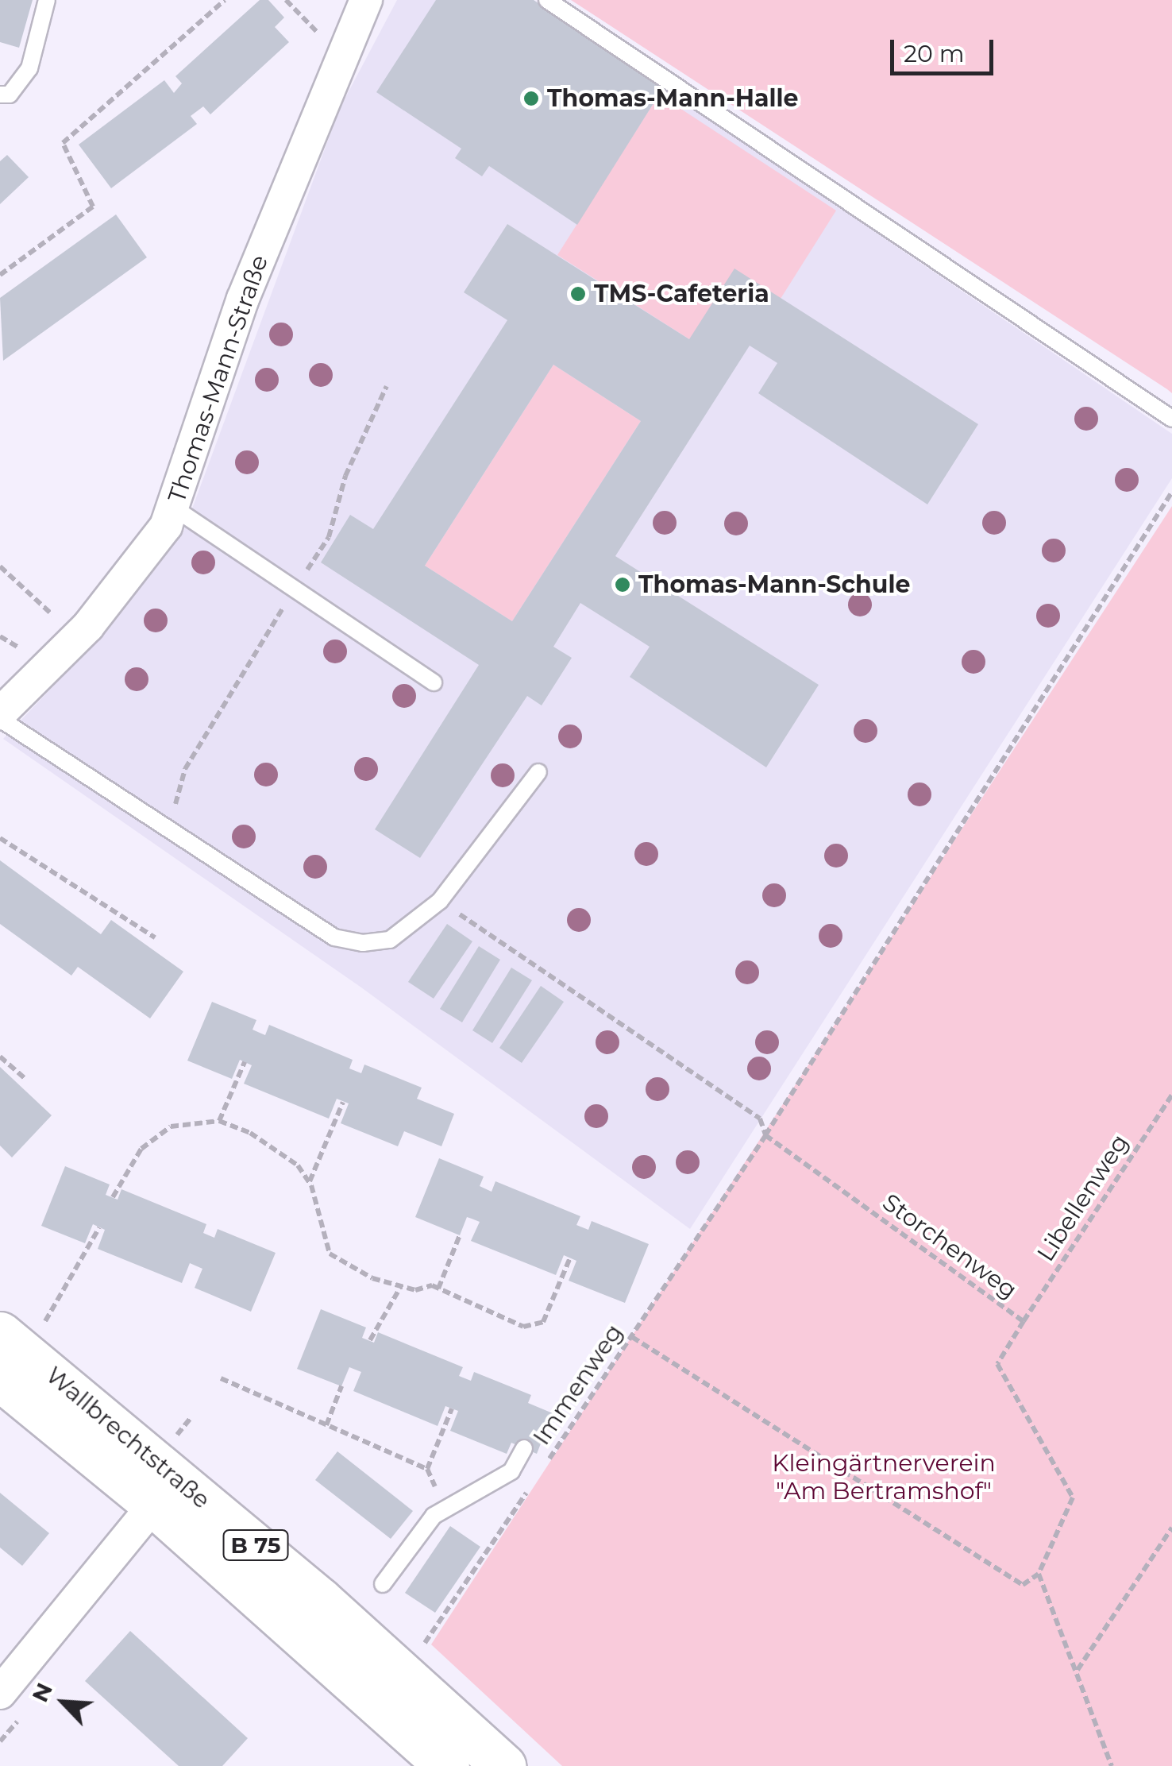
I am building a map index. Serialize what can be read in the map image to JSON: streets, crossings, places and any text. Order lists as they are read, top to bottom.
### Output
{
  "streets": {
    "main road": ["Wallbrechtstraße", "B 75"],
    "street": ["Thomas-Mann-Straße"],
    "path": ["Libellenweg", "Storchenweg", "Immenweg"]
  },
  "crossings": [
    ["Libellenweg", "Storchenweg"],
    ["Storchenweg", "Immenweg"]
  ],
  "parks": ["Kleingärtnerverein \"Am Bertramshof\""],
  "places": ["Thomas-Mann-Halle", "TMS-Cafeteria", "Thomas-Mann-Schule"],
  "scale_bar": "20 m",
  "north": "top left"
}
